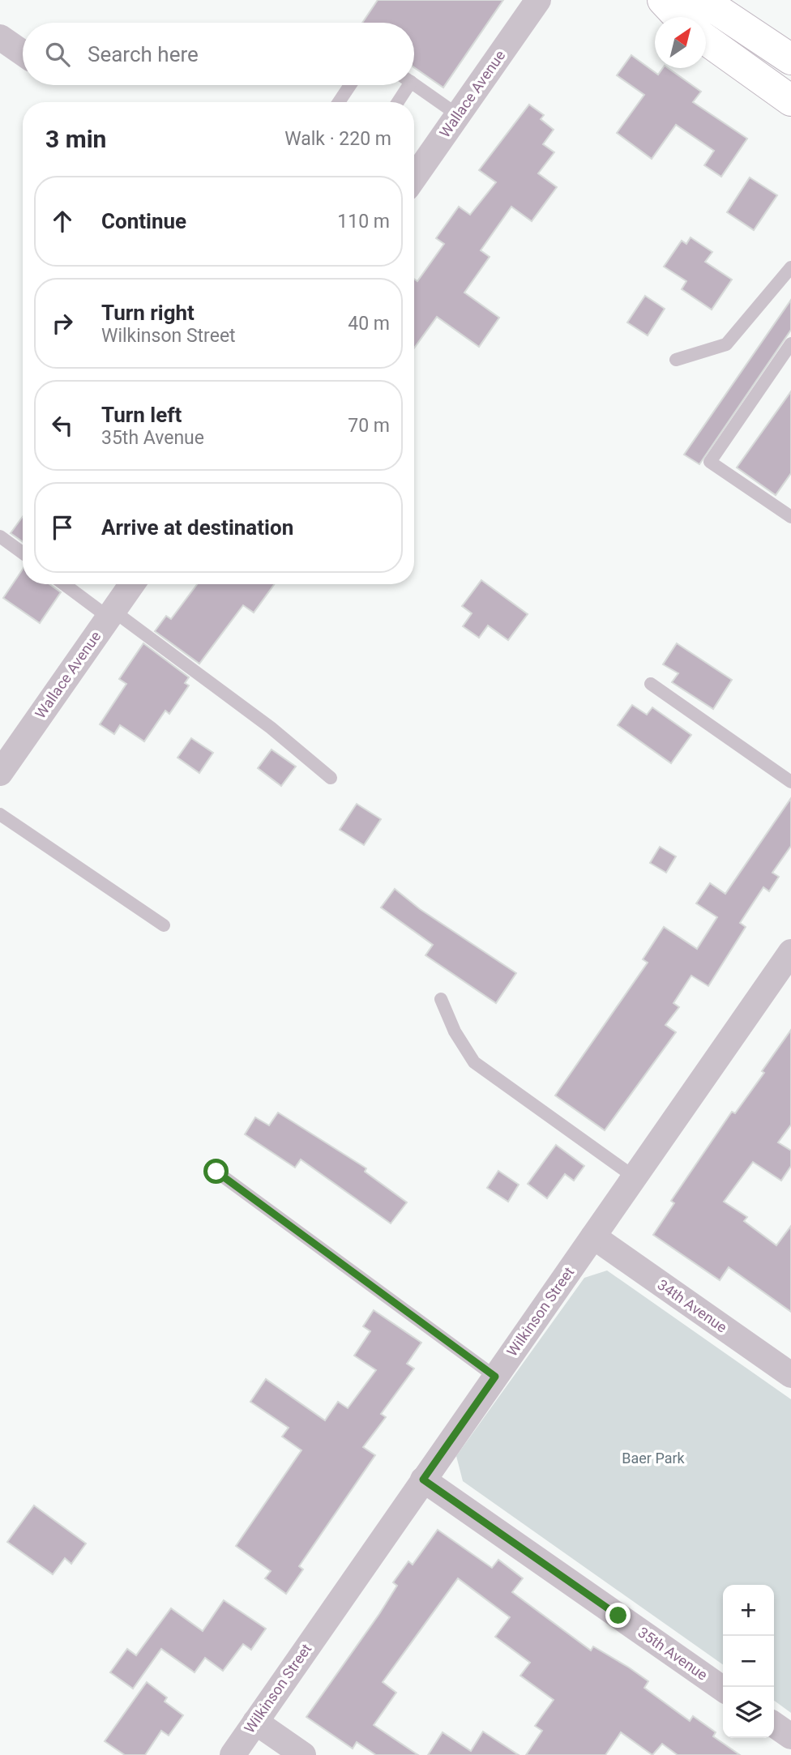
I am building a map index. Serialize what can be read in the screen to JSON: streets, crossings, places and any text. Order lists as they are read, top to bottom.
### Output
{
  "streets": {
    "street": [
      "Wallace Avenue",
      "34th Avenue",
      "Wilkinson Street",
      "35th Avenue"
    ]
  },
  "crossings": [
    ["34th Avenue", "Wilkinson Street"],
    ["Wilkinson Street", "35th Avenue"]
  ],
  "parks": ["Baer Park"],
  "north": "top right",
  "page": {
    "search": "Search here",
    "heading": ["3 min", "Walk · 220 m"],
    "list": [
      ["Continue", "110 m"],
      ["Turn right", "Wilkinson Street", "40 m"],
      ["Turn left", "35th Avenue", "70 m"],
      "Arrive at destination"
    ],
    "map_buttons": ["+", "−"]
  }
}
